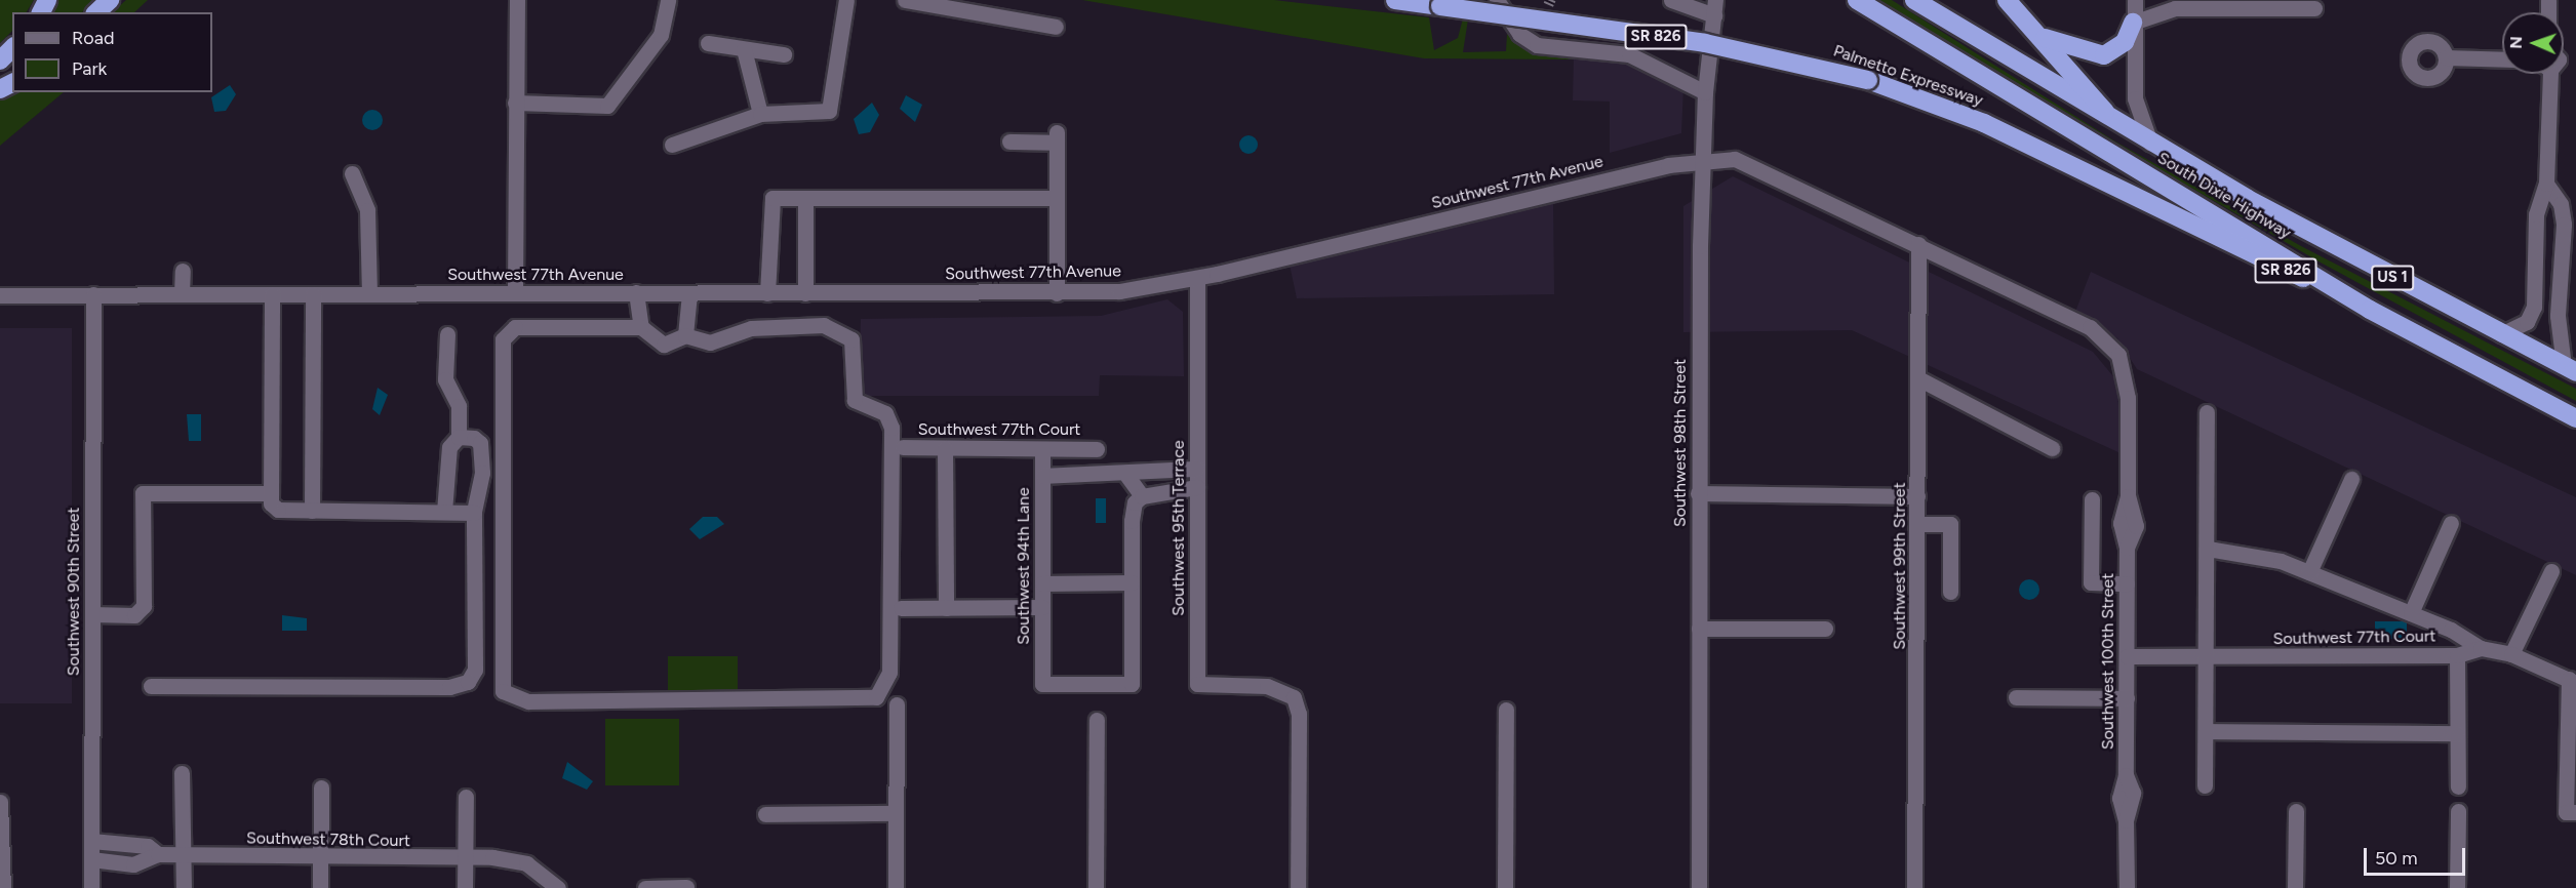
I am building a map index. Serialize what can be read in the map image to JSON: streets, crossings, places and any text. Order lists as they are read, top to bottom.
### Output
{
  "streets": {
    "highway": [
      "SR 826",
      "Palmetto Expressway",
      "South Dixie Highway",
      "US 1"
    ],
    "street": [
      "Southwest 77th Avenue",
      "Southwest 77th Court",
      "Southwest 98th Street",
      "Southwest 95th Terrace",
      "Southwest 94th Lane",
      "Southwest 99th Street",
      "Southwest 90th Street",
      "Southwest 100th Street",
      "Southwest 78th Court"
    ]
  },
  "crossings": [
    ["Palmetto Expressway", "South Dixie Highway"],
    ["Southwest 77th Avenue", "Southwest 98th Street"],
    ["Southwest 77th Avenue", "Southwest 95th Terrace"],
    ["Southwest 77th Avenue", "Southwest 99th Street"],
    ["Southwest 77th Avenue", "Southwest 90th Street"],
    ["Southwest 77th Avenue", "Southwest 100th Street"],
    ["Southwest 77th Court", "Southwest 94th Lane"],
    ["Southwest 77th Court", "Southwest 100th Street"],
    ["Southwest 90th Street", "Southwest 78th Court"]
  ],
  "legend": ["Road", "Park"],
  "scale_bar": "50 m",
  "north": "left"
}
